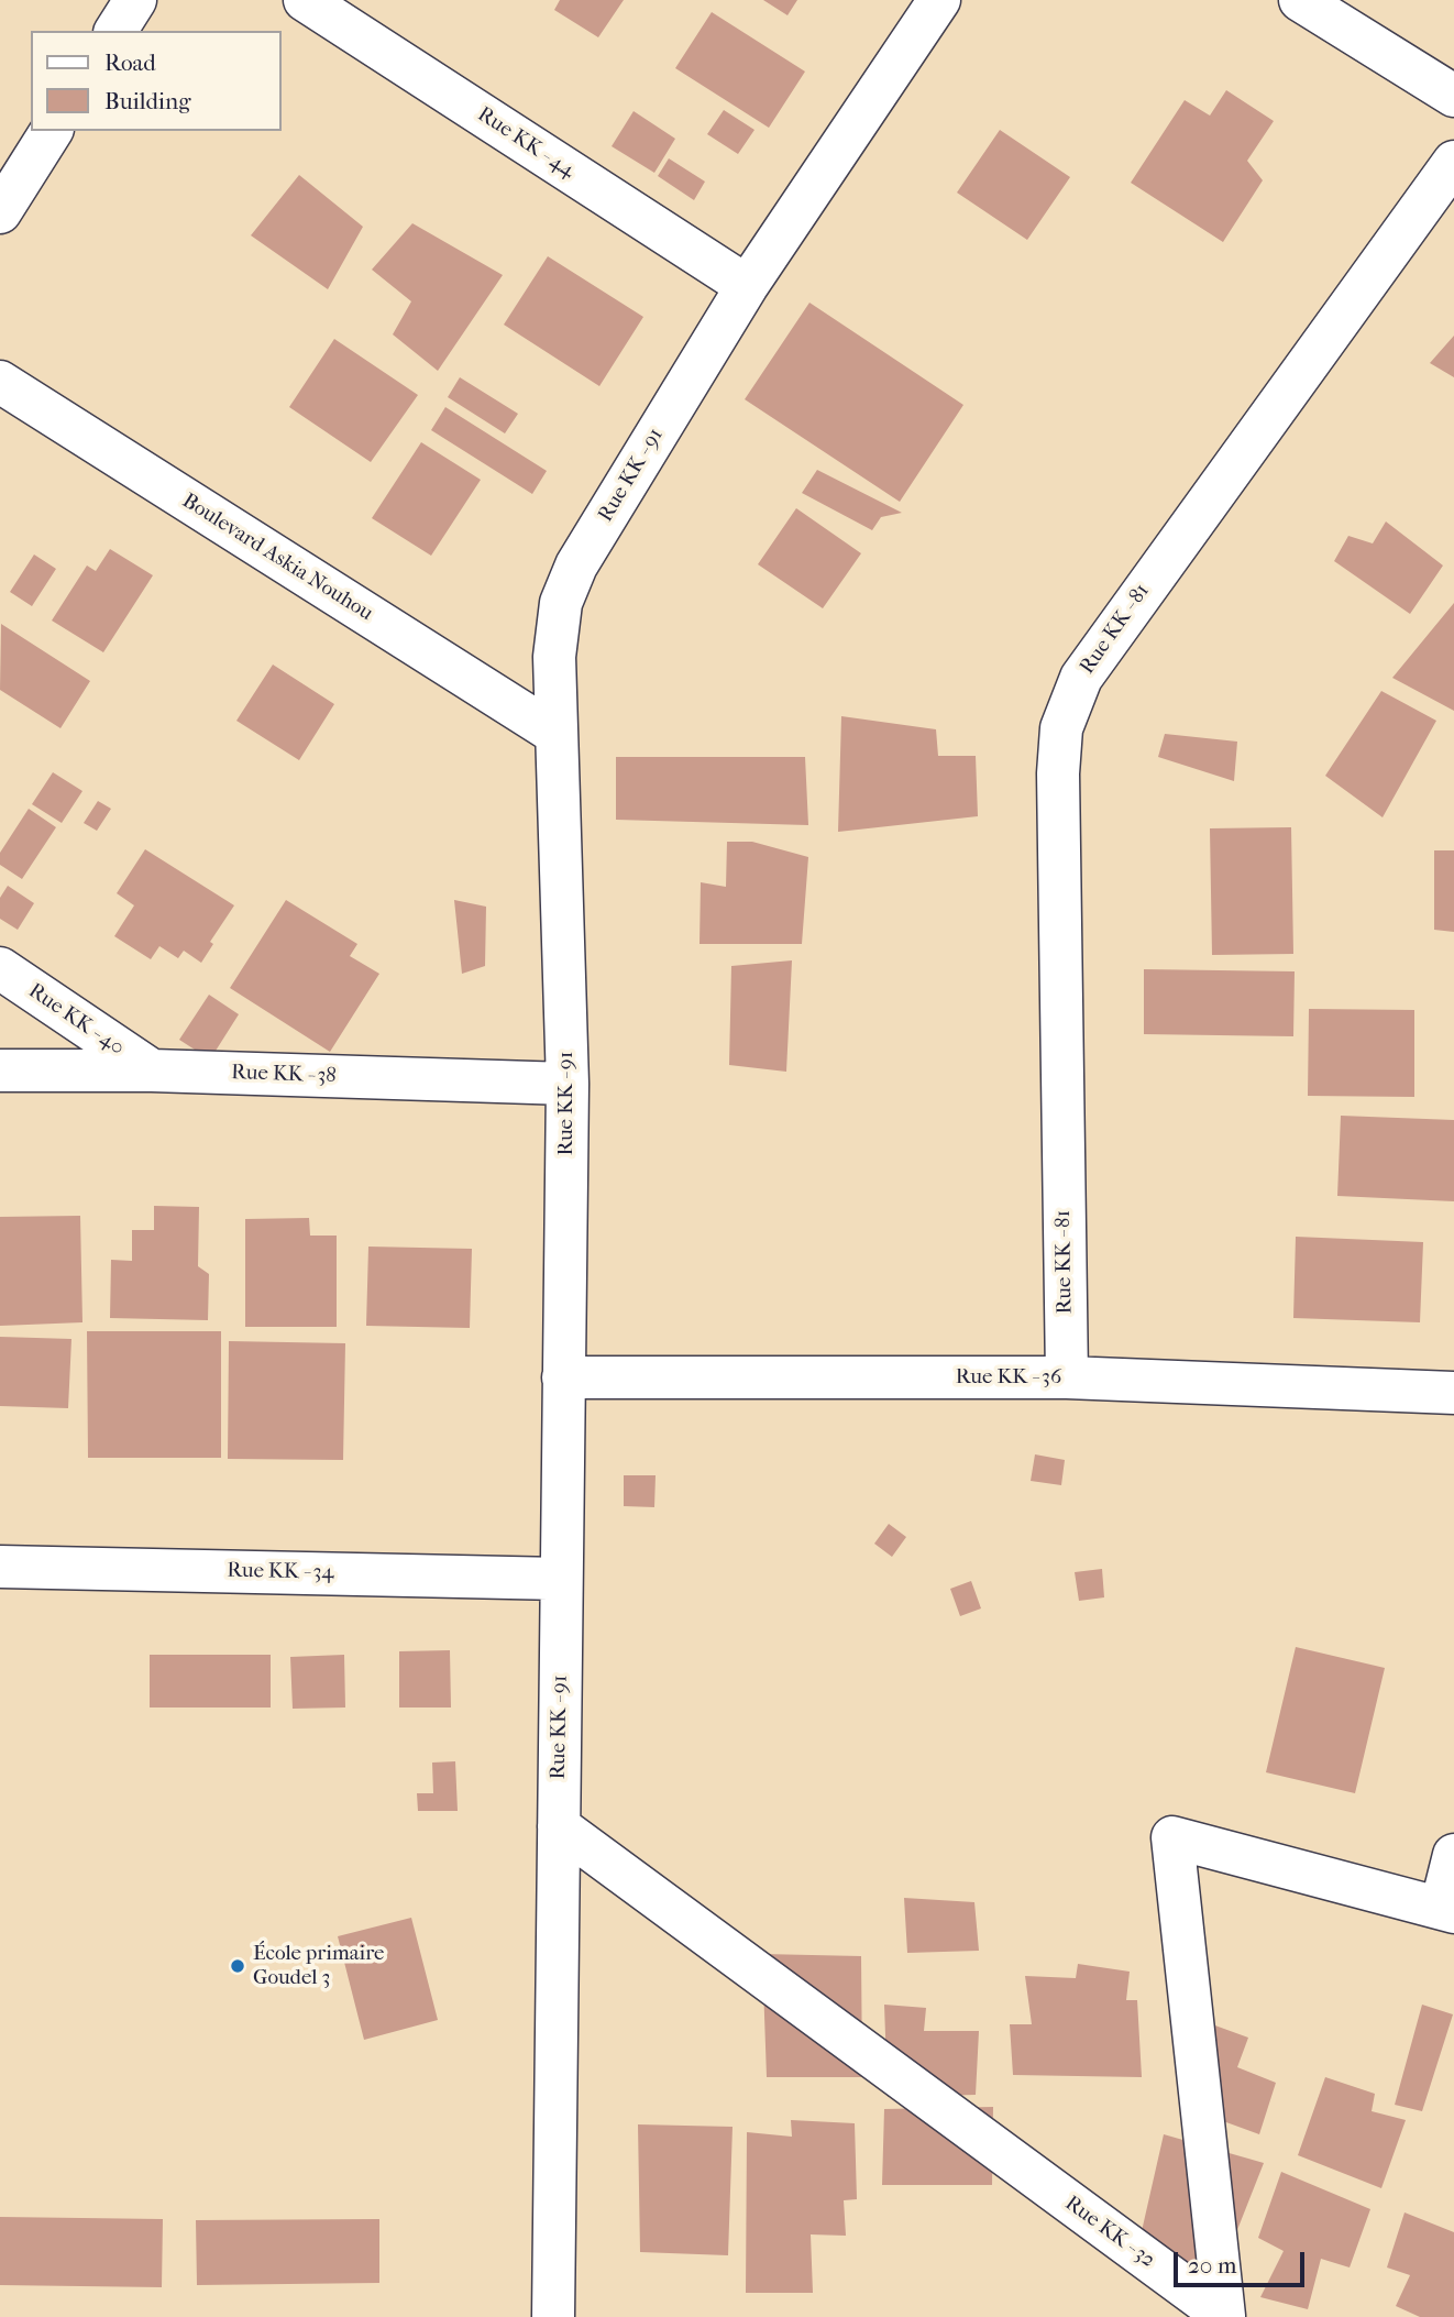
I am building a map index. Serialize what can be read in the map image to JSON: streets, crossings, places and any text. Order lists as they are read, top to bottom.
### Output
{
  "streets": {
    "street": [
      "Rue KK - 44",
      "Rue KK - 91",
      "Boulevard Askia Nouhou",
      "Rue KK - 81",
      "Rue KK - 40",
      "Rue KK - 38",
      "Rue KK - 36",
      "Rue KK - 34",
      "Rue KK - 32"
    ]
  },
  "crossings": [
    ["Rue KK - 44", "Rue KK - 91"],
    ["Rue KK - 91", "Boulevard Askia Nouhou"],
    ["Rue KK - 91", "Rue KK - 38"],
    ["Rue KK - 91", "Rue KK - 36"],
    ["Rue KK - 91", "Rue KK - 34"],
    ["Rue KK - 91", "Rue KK - 32"],
    ["Rue KK - 81", "Rue KK - 36"],
    ["Rue KK - 40", "Rue KK - 38"]
  ],
  "places": ["École primaire Goudel 3"],
  "legend": ["Road", "Building"],
  "scale_bar": "20 m"
}
